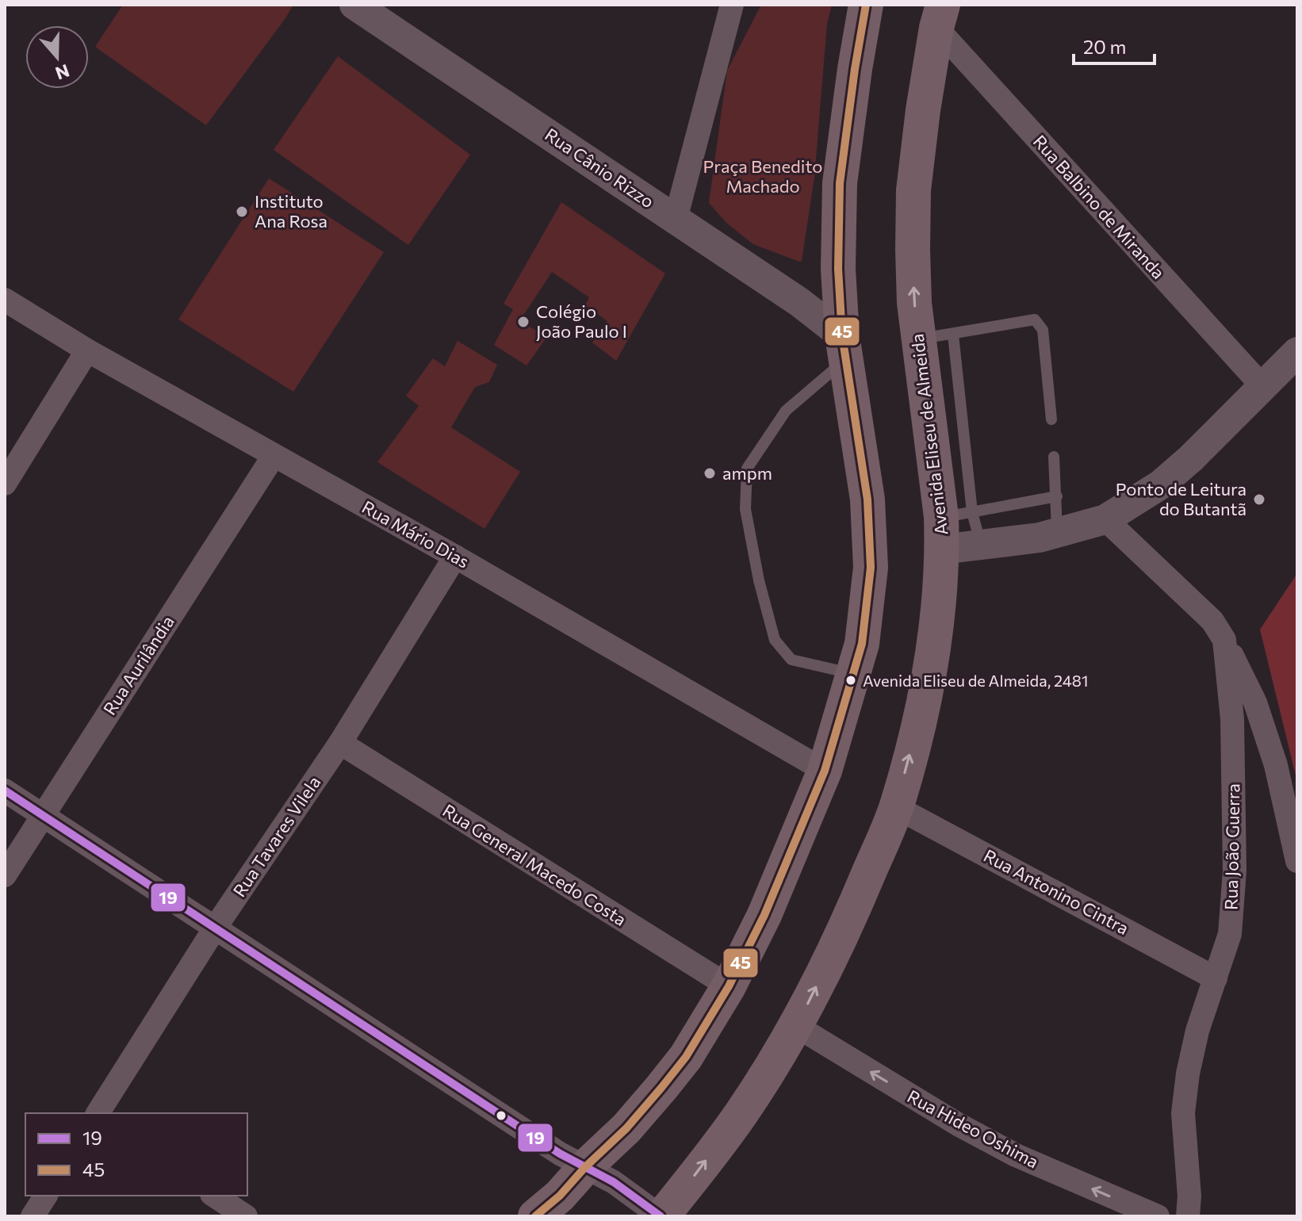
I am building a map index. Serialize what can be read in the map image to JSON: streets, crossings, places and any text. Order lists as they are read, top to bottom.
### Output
{
  "streets": {
    "main road": ["Avenida Eliseu de Almeida"],
    "street": [
      "Rua Cânio Rizzo",
      "Rua Balbino de Miranda",
      "Rua Mário Dias",
      "Rua Aurilândia",
      "Rua Tavares Vilela",
      "Rua João Guerra",
      "Rua General Macedo Costa",
      "Rua Antonino Cintra",
      "Rua Hideo Oshima"
    ]
  },
  "crossings": [
    ["Rua Balbino de Miranda", "Avenida Eliseu de Almeida"],
    ["Avenida Eliseu de Almeida", "Rua Antonino Cintra"],
    ["Avenida Eliseu de Almeida", "Rua Hideo Oshima"],
    ["Rua Mário Dias", "Rua Aurilândia"],
    ["Rua Mário Dias", "Rua Tavares Vilela"],
    ["Rua Tavares Vilela", "Rua General Macedo Costa"],
    ["Rua João Guerra", "Rua Antonino Cintra"]
  ],
  "one_way": ["Rua Hideo Oshima"],
  "parks": ["Praça Benedito Machado"],
  "places": [
    "Instituto Ana Rosa",
    "Colégio João Paulo I",
    "ampm",
    "Ponto de Leitura do Butantã",
    "Avenida Eliseu de Almeida, 2481"
  ],
  "lines": ["transit line 45", "transit line 19"],
  "legend": ["19", "45"],
  "scale_bar": "20 m",
  "north": "bottom"
}
